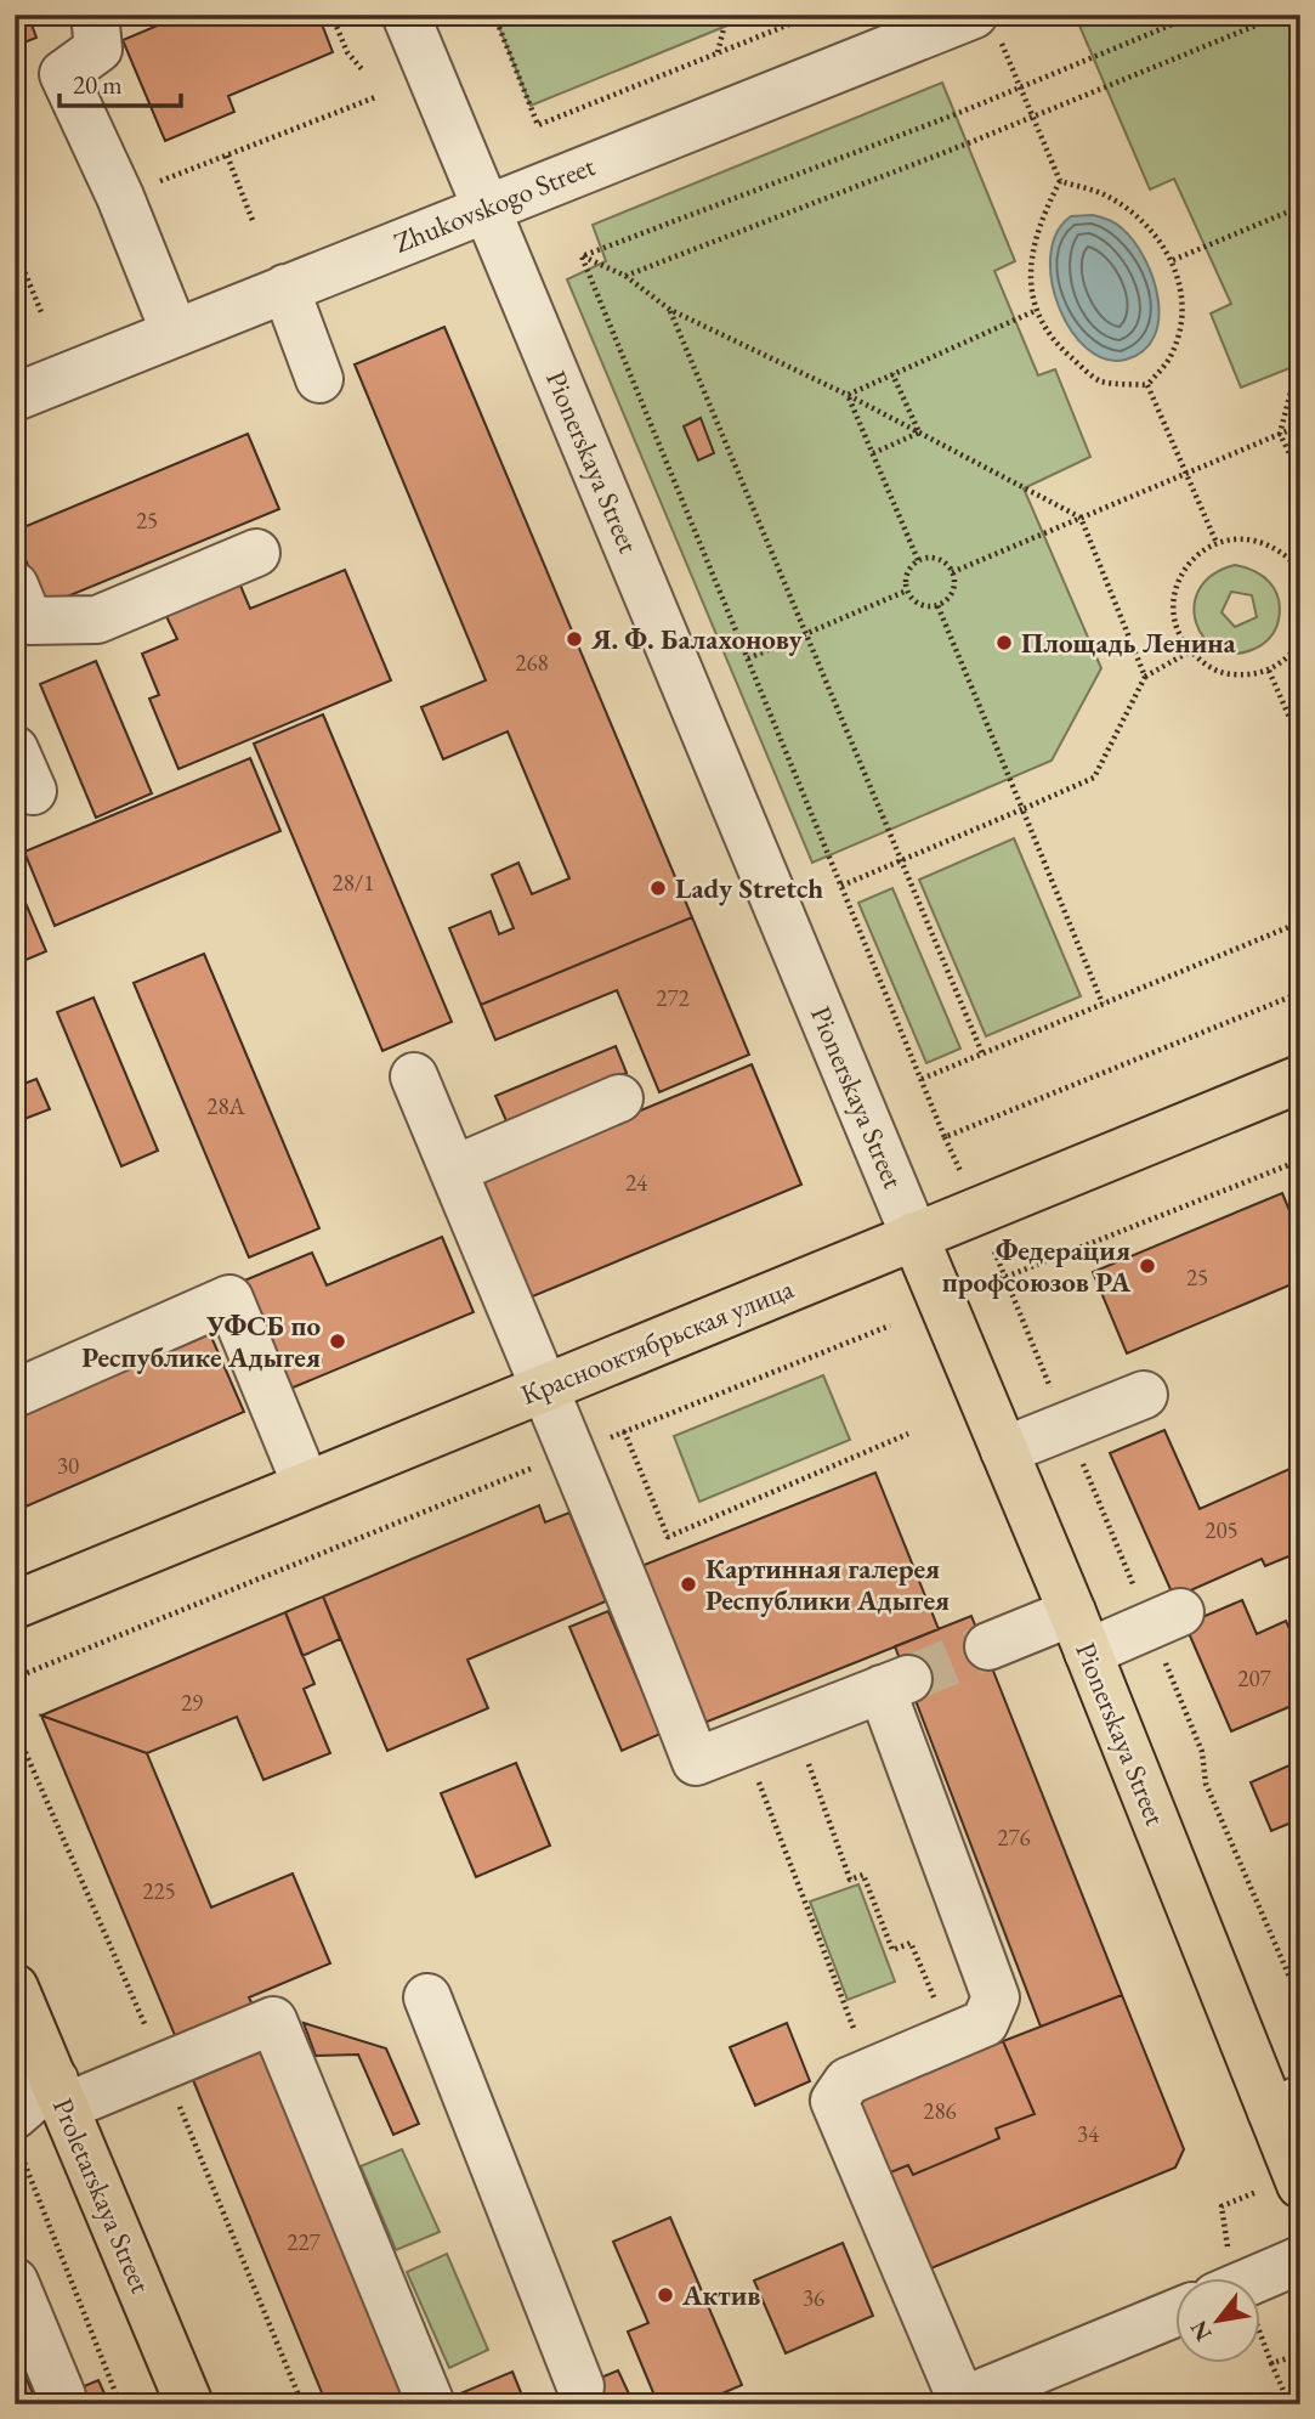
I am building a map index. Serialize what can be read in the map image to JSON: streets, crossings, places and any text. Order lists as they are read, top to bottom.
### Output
{
  "streets": {
    "main road": ["Pionerskaya Street", "Краснооктябрьская улица", "Proletarskaya Street"],
    "street": ["Zhukovskogo Street"]
  },
  "crossings": [
    ["Zhukovskogo Street", "Pionerskaya Street"],
    ["Pionerskaya Street", "Краснооктябрьская улица"]
  ],
  "places": [
    "Я. Ф. Балахонову",
    "Площадь Ленина",
    "Lady Stretch",
    "Федерация профсоюзов РА",
    "УФСБ по Республике Адыгея",
    "Картинная галерея Республики Адыгея",
    "Актив"
  ],
  "house_numbers": [
    "25",
    "268",
    "28/1",
    "272",
    "28А",
    "24",
    "25",
    "30",
    "205",
    "207",
    "29",
    "276",
    "225",
    "286",
    "34",
    "227",
    "36"
  ],
  "scale_bar": "20 m",
  "north": "bottom left"
}
